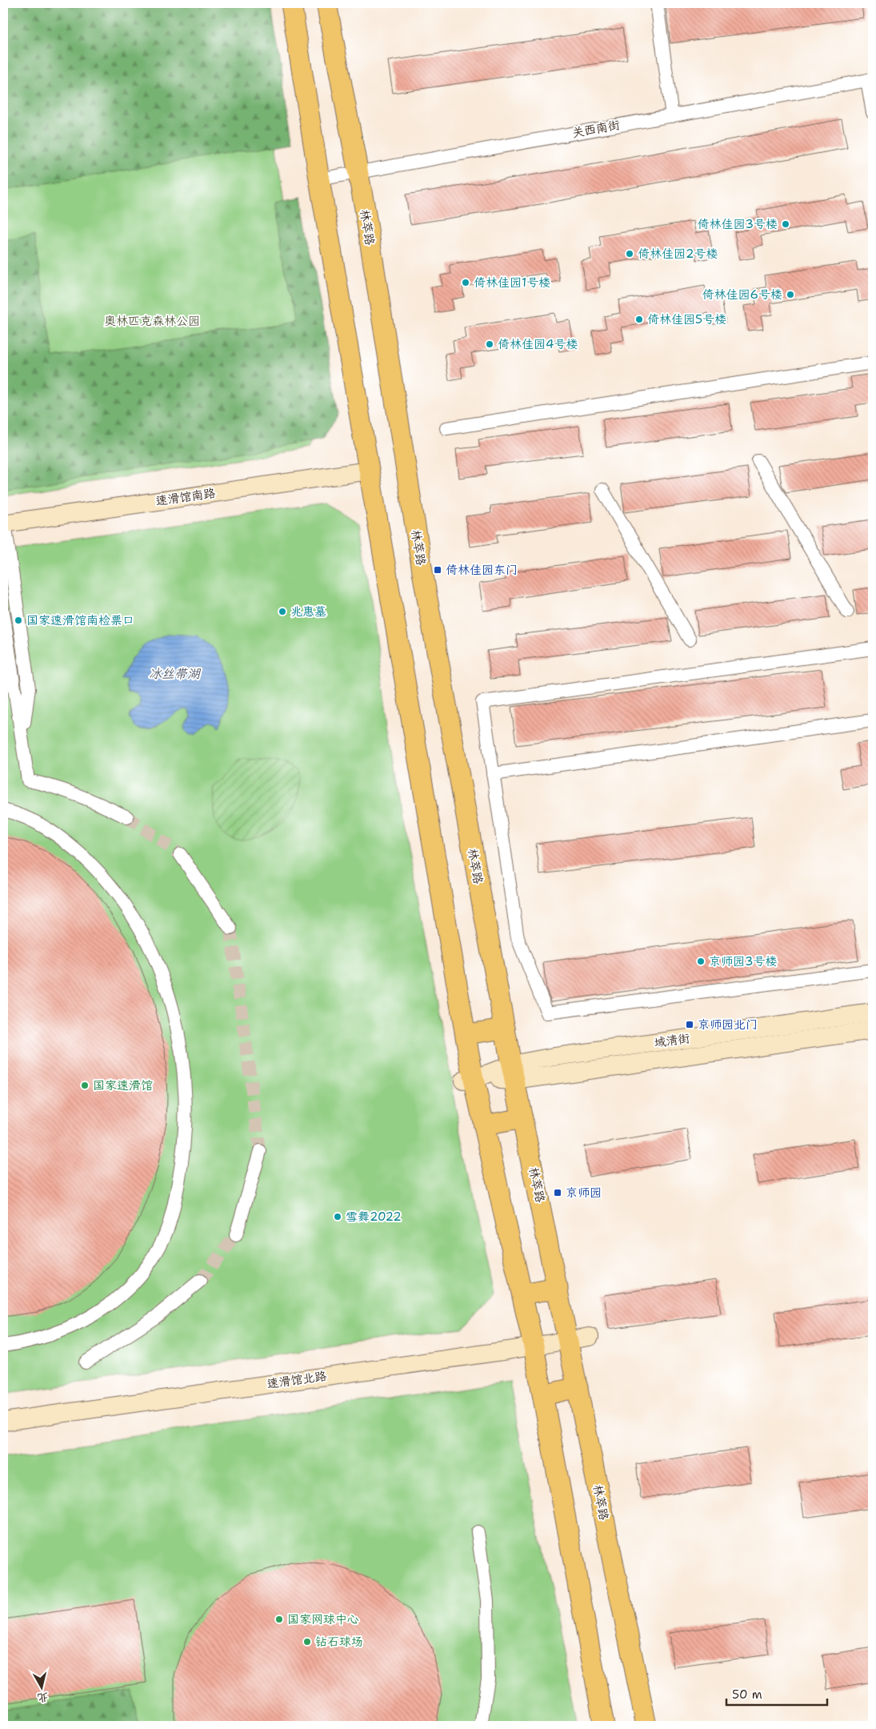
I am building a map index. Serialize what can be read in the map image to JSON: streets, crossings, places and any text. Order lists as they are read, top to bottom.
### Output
{
  "streets": {
    "main road": ["林萃路"],
    "street": [
      "关西南街",
      "速滑馆南路",
      "域清街",
      "速滑馆北路"
    ]
  },
  "crossings": [
    ["关西南街", "林萃路"],
    ["林萃路", "域清街"],
    ["林萃路", "速滑馆北路"]
  ],
  "water": ["冰丝带湖"],
  "parks": ["奥林匹克森林公园"],
  "places": {
    "other": [
      "倚林佳园3号楼",
      "倚林佳园2号楼",
      "倚林佳园1号楼",
      "倚林佳园6号楼",
      "倚林佳园5号楼",
      "倚林佳园4号楼",
      "兆惠墓",
      "国家速滑馆南检票口",
      "京师园3号楼",
      "国家速滑馆",
      "雪舞2022",
      "国家网球中心",
      "钻石球场"
    ],
    "transit": ["倚林佳园东门", "京师园北门", "京师园"]
  },
  "scale_bar": "50 m",
  "north": "bottom"
}
